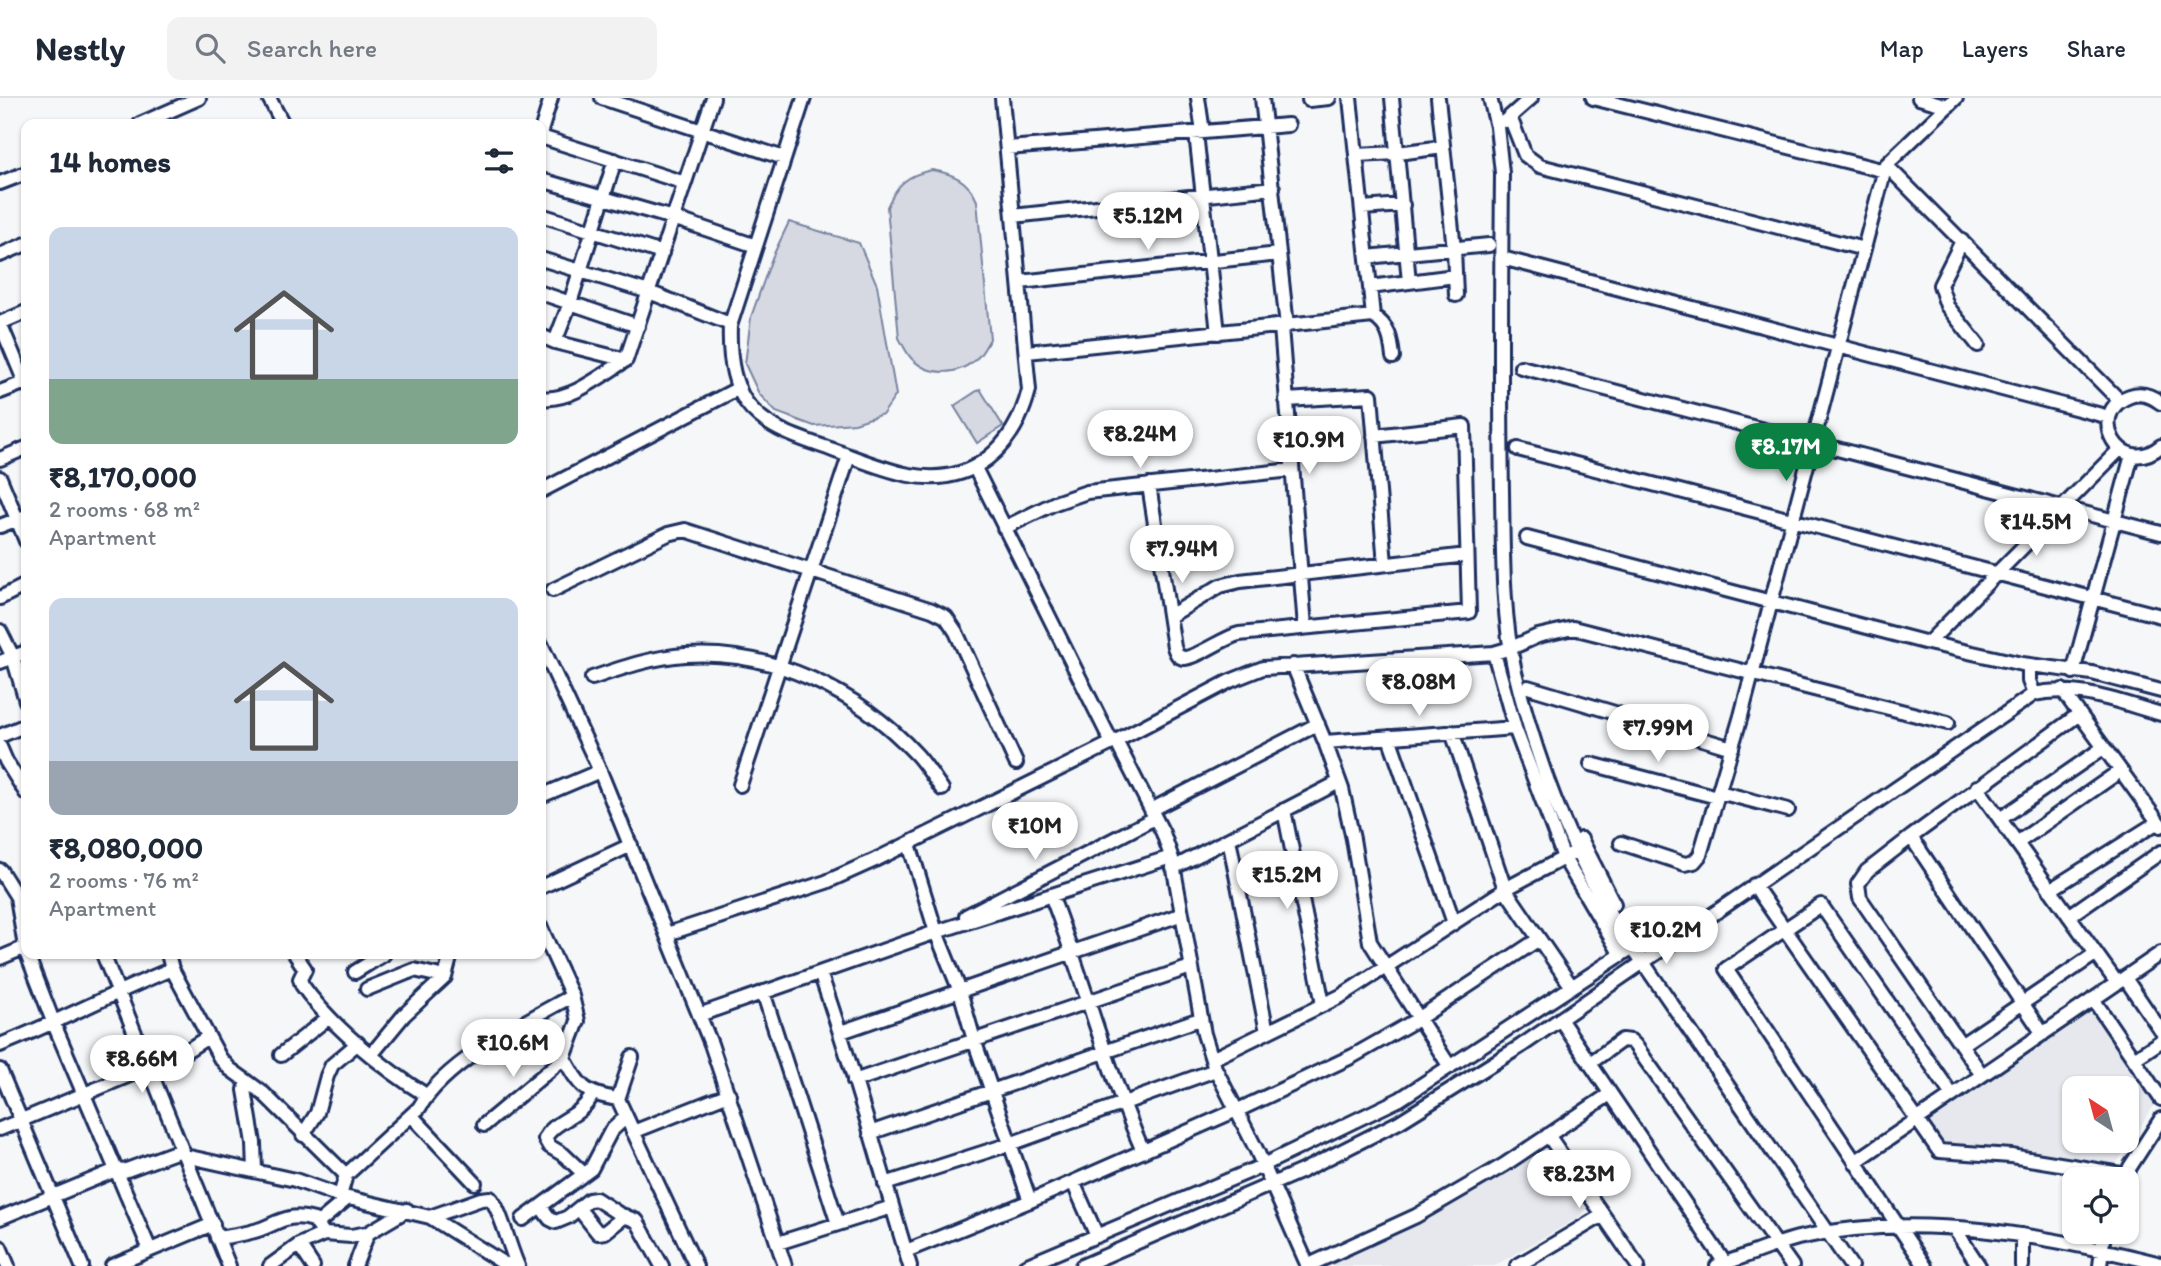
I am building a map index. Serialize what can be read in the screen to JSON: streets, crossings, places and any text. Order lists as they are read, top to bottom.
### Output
{
  "north": "top left",
  "page": {
    "header": "Nestly",
    "search": "Search here",
    "nav": ["Map", "Layers", "Share"],
    "heading": "14 homes",
    "price": [
      "₹5.12M",
      "₹8.24M",
      "₹10.9M",
      "₹8.17M",
      "₹14.5M",
      "₹7.94M",
      "₹8.08M",
      "₹7.99M",
      "₹10M",
      "₹15.2M",
      "₹10.2M",
      "₹10.6M",
      "₹8.66M",
      "₹8.23M"
    ],
    "list": [
      {
        "name": "₹8,170,000",
        "note": "2 rooms · 68 m² · Apartment"
      },
      {
        "name": "₹8,080,000",
        "note": "2 rooms · 76 m² · Apartment"
      }
    ]
  }
}
